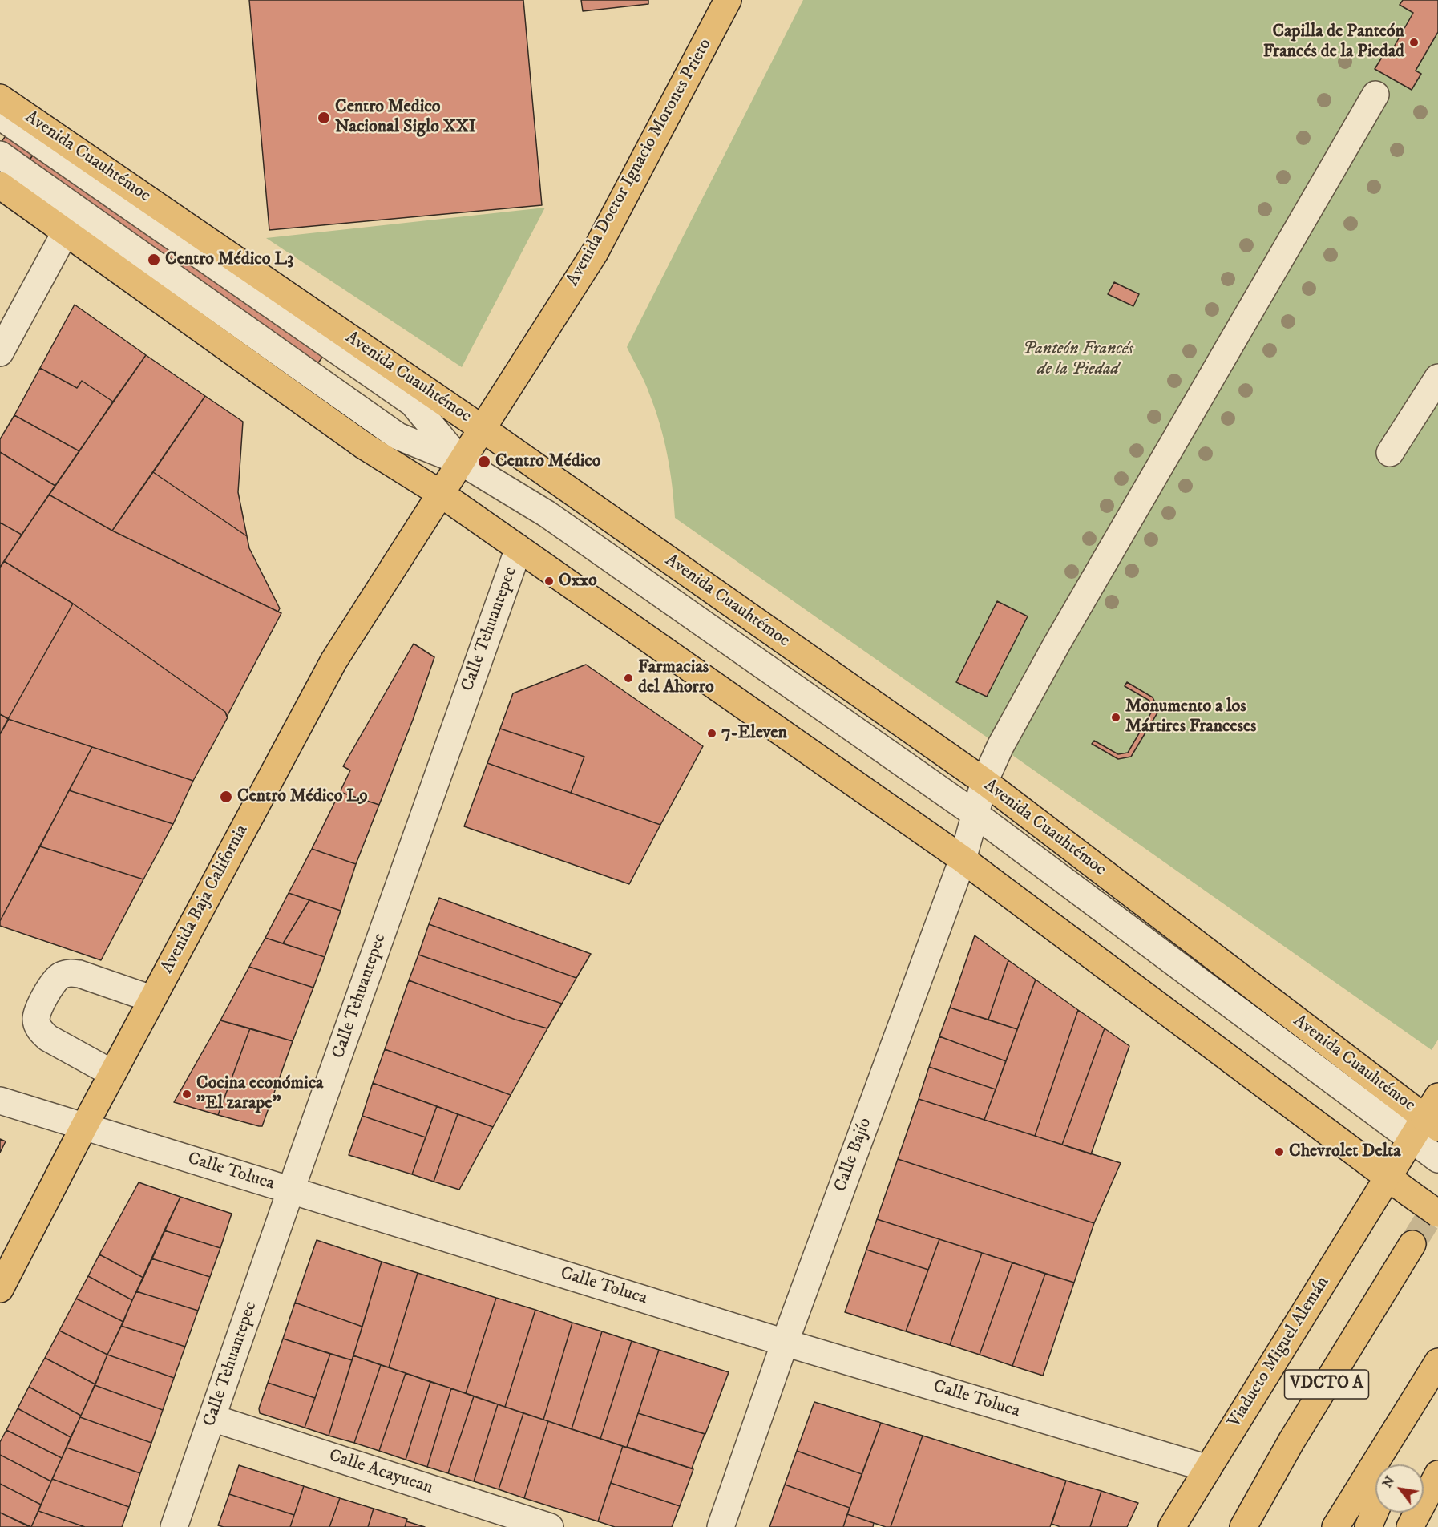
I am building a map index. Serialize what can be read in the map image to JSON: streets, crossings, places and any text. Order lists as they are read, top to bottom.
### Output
{
  "streets": {
    "main road": [
      "Avenida Cuauhtémoc",
      "Avenida Doctor Ignacio Morones Prieto",
      "Avenida Baja California",
      "Viaducto Miguel Alemán",
      "VDCTO A"
    ],
    "street": [
      "Calle Tehuantepec",
      "Calle Bajío",
      "Calle Toluca",
      "Calle Acayucan"
    ]
  },
  "crossings": [
    ["Avenida Cuauhtémoc", "Avenida Doctor Ignacio Morones Prieto"],
    ["Avenida Cuauhtémoc", "Calle Bajío"],
    ["Avenida Cuauhtémoc", "Viaducto Miguel Alemán"],
    ["Avenida Doctor Ignacio Morones Prieto", "Avenida Baja California"],
    ["Calle Tehuantepec", "Calle Toluca"],
    ["Calle Tehuantepec", "Calle Acayucan"],
    ["Avenida Baja California", "Calle Toluca"],
    ["Calle Bajío", "Calle Toluca"],
    ["Calle Toluca", "Viaducto Miguel Alemán"]
  ],
  "parks": ["Panteón Francés de la Piedad"],
  "places": [
    "Capilla de Panteón Francés de la Piedad",
    "Centro Medico Nacional Siglo XXI",
    "Centro Médico L3",
    "Centro Médico",
    "Oxxo",
    "Farmacias del Ahorro",
    "Monumento a los Mártires Franceses",
    "7-Eleven",
    "Centro Médico L9",
    "Cocina económica \"El zarape\"",
    "Chevrolet Delta"
  ],
  "north": "top left"
}
